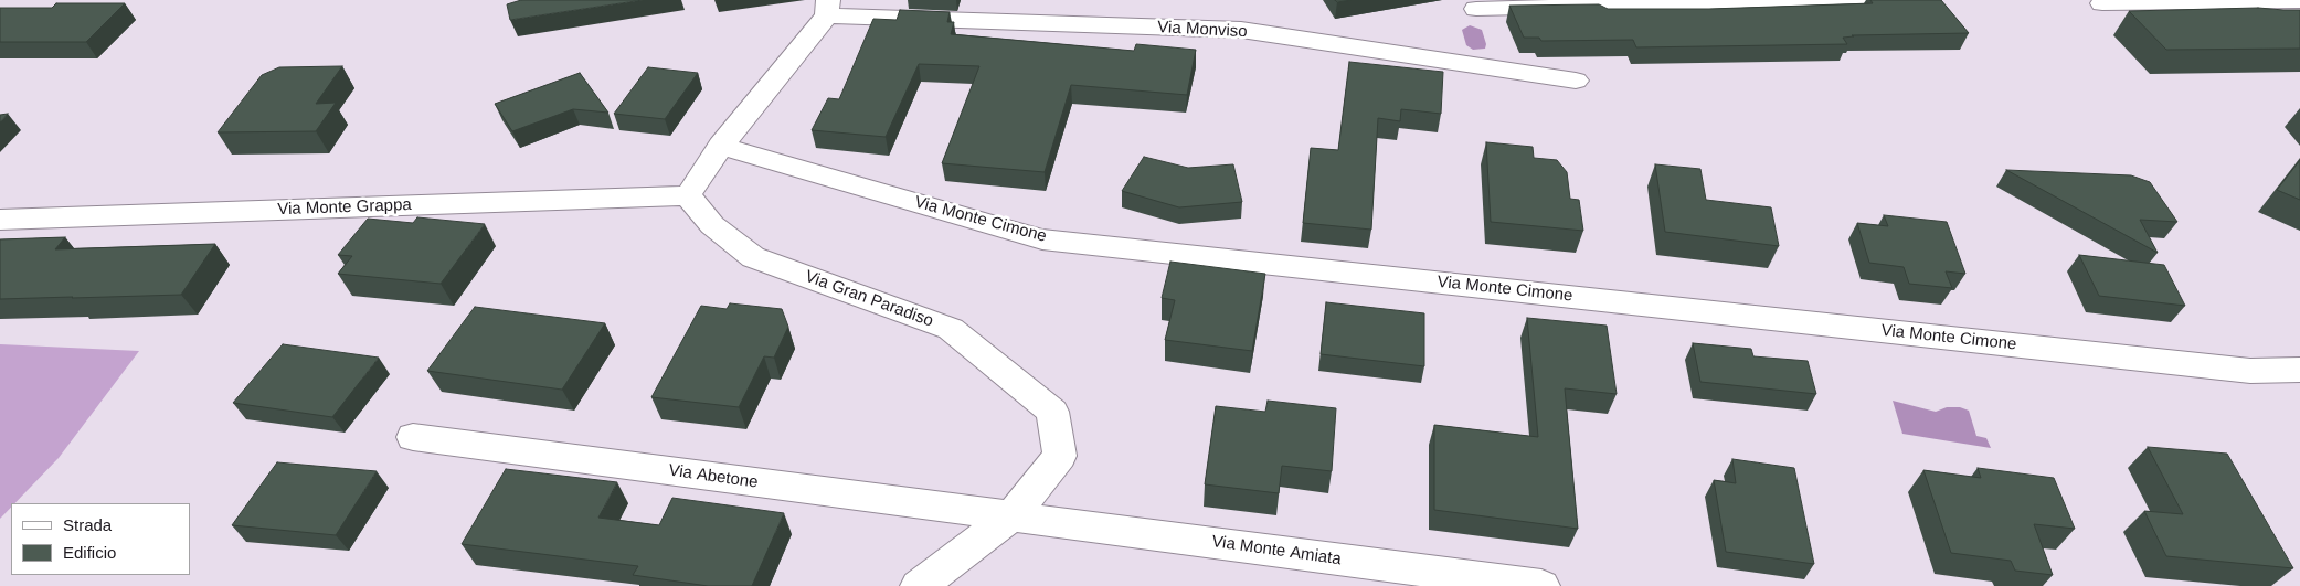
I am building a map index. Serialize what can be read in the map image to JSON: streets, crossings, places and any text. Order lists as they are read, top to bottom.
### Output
{
  "streets": {
    "street": [
      "Via Monviso",
      "Via Monte Grappa",
      "Via Monte Cimone",
      "Via Gran Paradiso",
      "Via Abetone",
      "Via Monte Amiata"
    ]
  },
  "crossings": [
    ["Via Monte Grappa", "Via Gran Paradiso"],
    ["Via Gran Paradiso", "Via Abetone"],
    ["Via Gran Paradiso", "Via Monte Amiata"],
    ["Via Abetone", "Via Monte Amiata"]
  ],
  "legend": ["Strada", "Edificio"]
}
